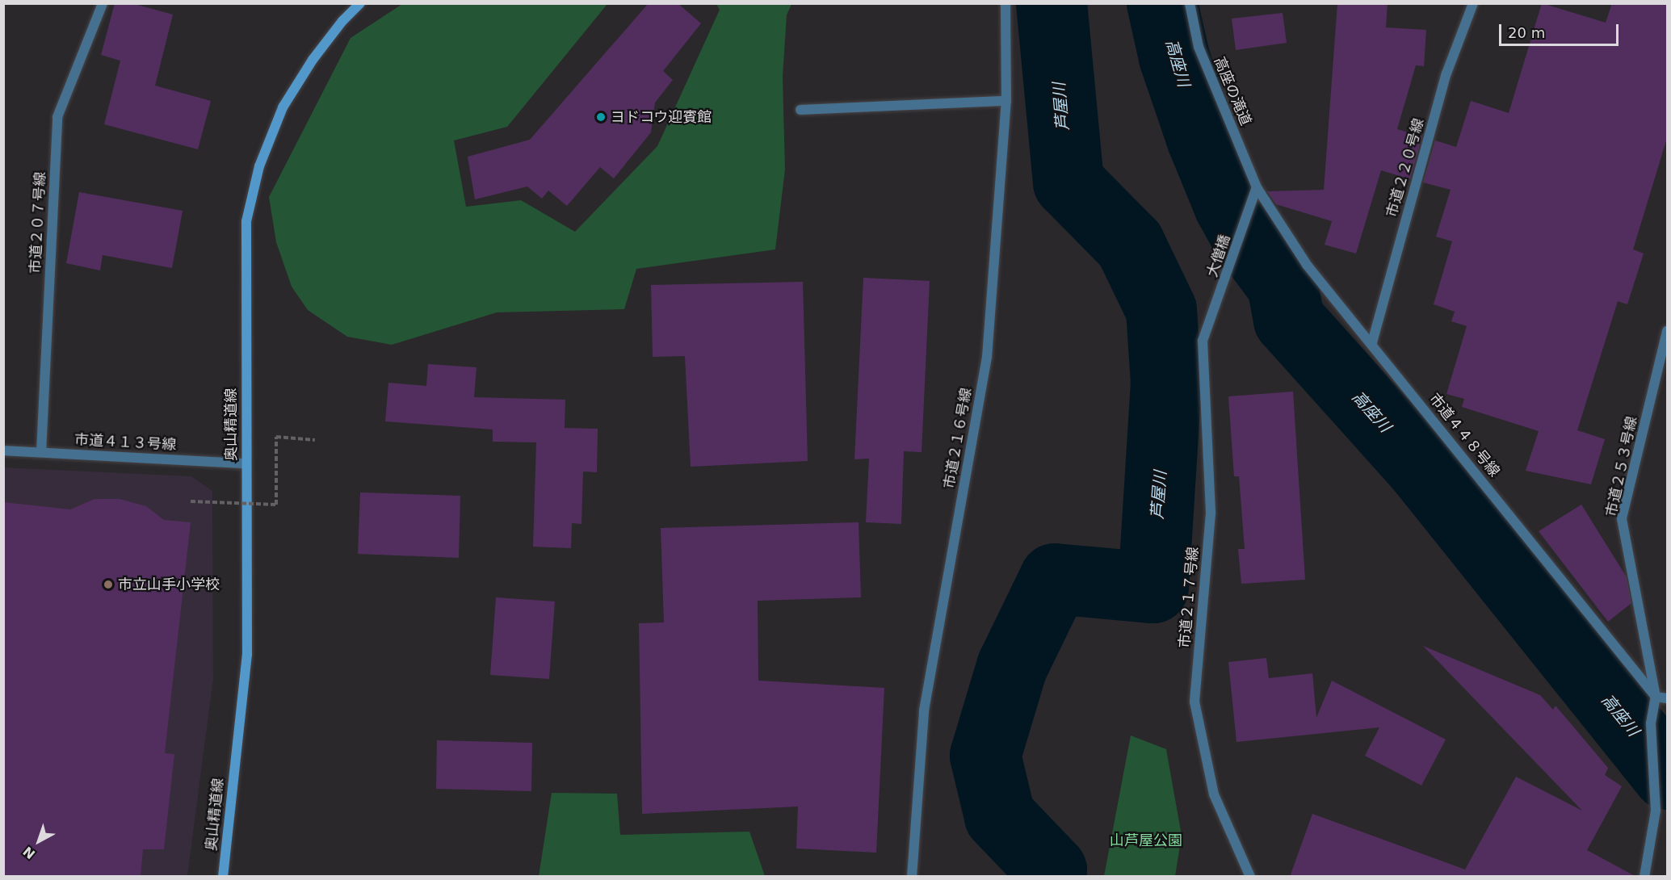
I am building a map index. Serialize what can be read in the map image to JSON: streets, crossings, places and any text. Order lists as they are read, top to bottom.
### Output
{
  "streets": {
    "main road": ["奥山精道線"],
    "street": [
      "高座の滝道",
      "市道２２０号線",
      "市道２０７号線",
      "大僧橋",
      "市道４４８号線",
      "市道２１６号線",
      "市道４１３号線",
      "市道２５３号線",
      "市道２１７号線"
    ]
  },
  "crossings": [
    ["高座の滝道", "大僧橋"],
    ["高座の滝道", "市道４４８号線"],
    ["市道２２０号線", "市道４４８号線"],
    ["市道２０７号線", "市道４１３号線"],
    ["大僧橋", "市道４４８号線"],
    ["大僧橋", "市道２１７号線"],
    ["奥山精道線", "市道４１３号線"],
    ["市道４４８号線", "市道２５３号線"]
  ],
  "water": ["高座川", "芦屋川"],
  "parks": ["山芦屋公園"],
  "places": ["ヨドコウ迎賓館", "市立山手小学校"],
  "scale_bar": "20 m",
  "north": "bottom left"
}
